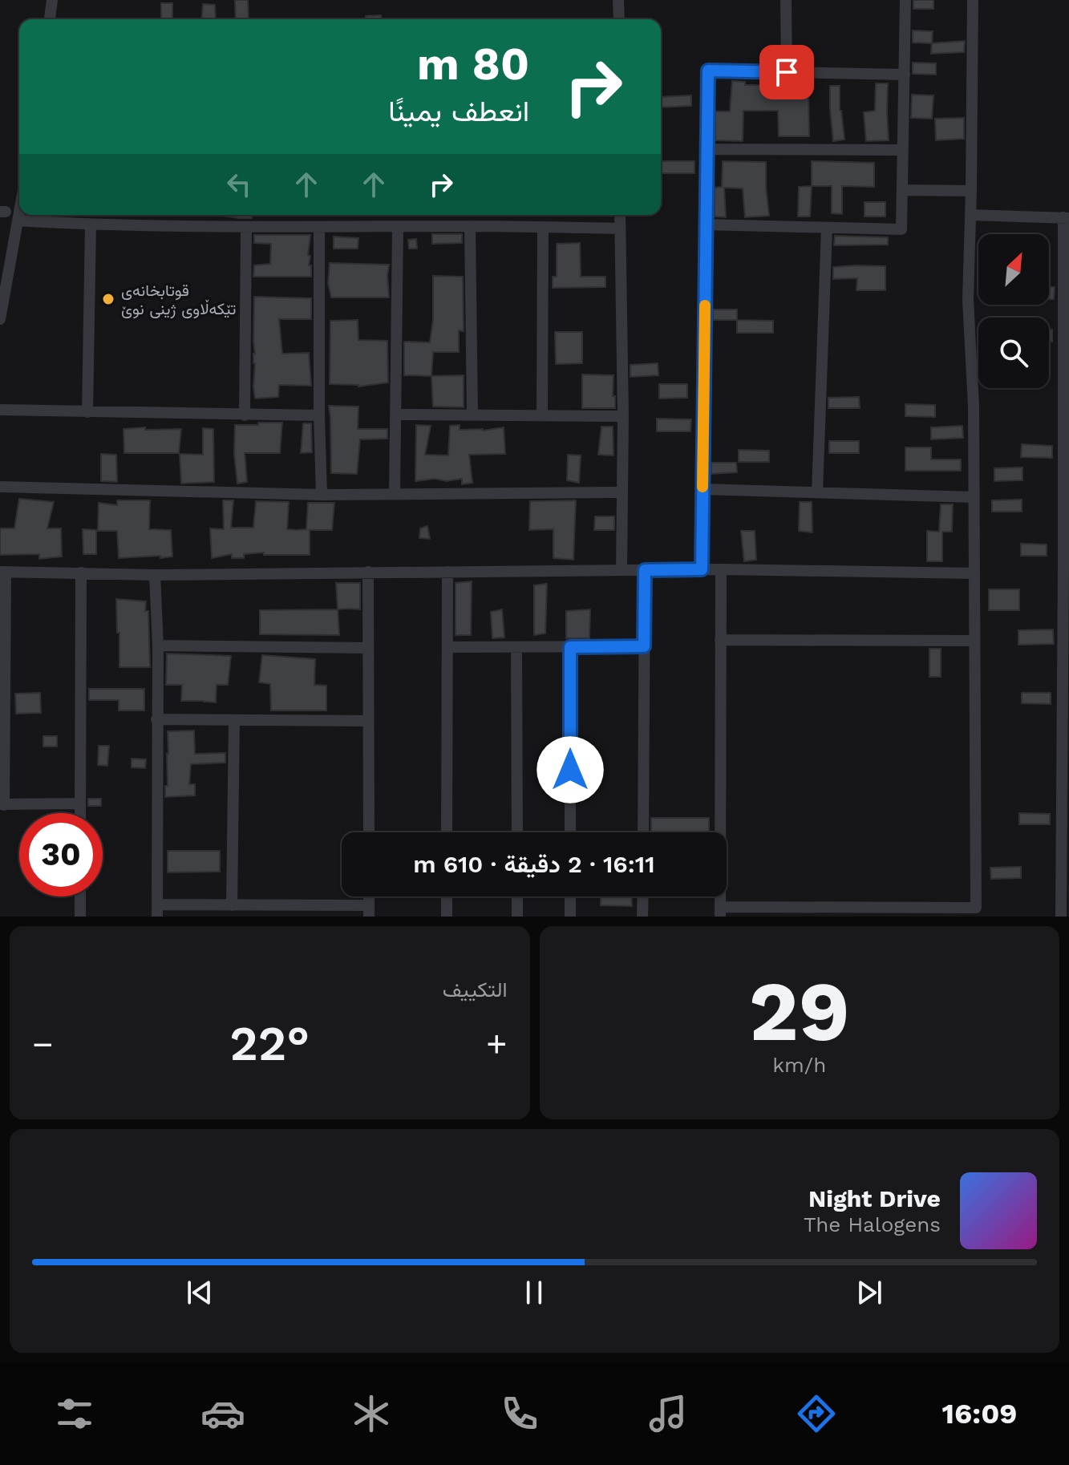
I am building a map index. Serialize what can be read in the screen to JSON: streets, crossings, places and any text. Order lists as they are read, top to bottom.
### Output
{
  "places": ["قوتابخانەی تێکەڵاوی ژینی نوێ"],
  "north": "top right",
  "page": {
    "turn": ["80 m", "انعطف يمينًا"],
    "limit": "30",
    "trip": "16:11 · 2 دقيقة · 610 m",
    "tile": [
      ["29", "km/h"],
      "التكييف"
    ],
    "heat": ["−", "22°", "+"],
    "song": ["Night Drive", "The Halogens"],
    "tabs": "16:09"
  }
}
